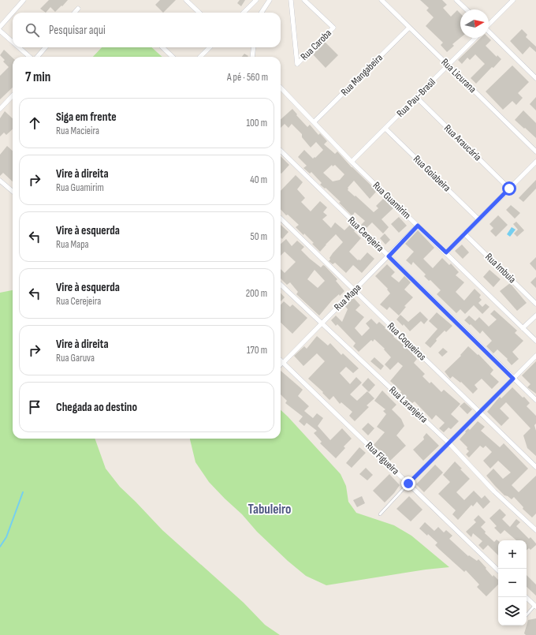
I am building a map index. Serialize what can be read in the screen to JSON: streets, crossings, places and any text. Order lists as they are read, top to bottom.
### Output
{
  "streets": {
    "street": [
      "Rua Caroba",
      "Rua Mangabeira",
      "Rua Licurana",
      "Rua Pau-Brasil",
      "Rua Araucária",
      "Rua Goiabeira",
      "Rua Guamirim",
      "Rua Cerejeira",
      "Rua Imbuia",
      "Rua Mapa",
      "Rua Coqueiros",
      "Rua Laranjeira",
      "Rua Figueira"
    ]
  },
  "crossings": [
    ["Rua Mangabeira", "Rua Licurana"],
    ["Rua Mangabeira", "Rua Guamirim"],
    ["Rua Licurana", "Rua Pau-Brasil"],
    ["Rua Pau-Brasil", "Rua Araucária"],
    ["Rua Pau-Brasil", "Rua Goiabeira"],
    ["Rua Pau-Brasil", "Rua Guamirim"],
    ["Rua Guamirim", "Rua Mapa"],
    ["Rua Cerejeira", "Rua Mapa"],
    ["Rua Mapa", "Rua Coqueiros"],
    ["Rua Mapa", "Rua Laranjeira"],
    ["Rua Mapa", "Rua Figueira"]
  ],
  "districts": ["Tabuleiro"],
  "north": "right",
  "page": {
    "search": "Pesquisar aqui",
    "heading": ["7 min", "A pé · 560 m"],
    "list": [
      ["Siga em frente", "Rua Macieira", "100 m"],
      ["Vire à direita", "Rua Guamirim", "40 m"],
      ["Vire à esquerda", "Rua Mapa", "50 m"],
      ["Vire à esquerda", "Rua Cerejeira", "200 m"],
      ["Vire à direita", "Rua Garuva", "170 m"],
      "Chegada ao destino"
    ],
    "map_buttons": ["+", "−"]
  }
}
